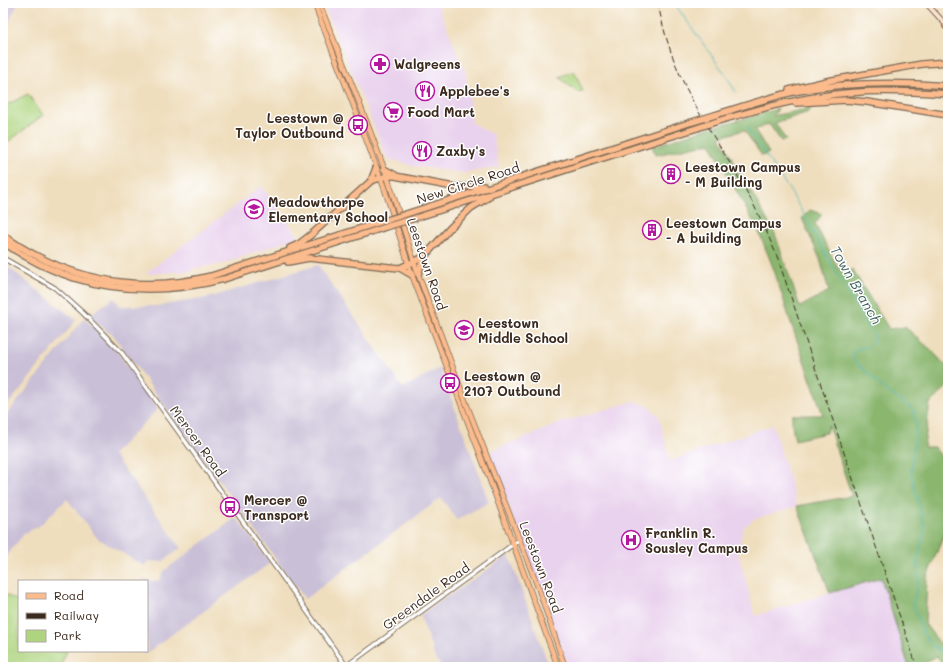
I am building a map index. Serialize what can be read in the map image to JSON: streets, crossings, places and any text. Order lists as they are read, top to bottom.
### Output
{
  "streets": {
    "highway": ["New Circle Road"],
    "main road": ["Leestown Road"],
    "street": ["Mercer Road", "Greendale Road"]
  },
  "crossings": [
    ["Leestown Road", "Greendale Road"],
    ["Mercer Road", "Greendale Road"]
  ],
  "water": ["Town Branch"],
  "places": {
    "pharmacy": ["Walgreens"],
    "restaurant": ["Applebee's", "Zaxby's"],
    "supermarket": ["Food Mart"],
    "bus stop": ["Leestown @ Taylor Outbound", "Leestown @ 2107 Outbound", "Mercer @ Transport"],
    "building": ["Leestown Campus - M Building", "Leestown Campus - A building"],
    "school or university": ["Meadowthorpe Elementary School", "Leestown Middle School"],
    "hospital": ["Franklin R. Sousley Campus"]
  },
  "legend": ["Road", "Railway", "Park"]
}
